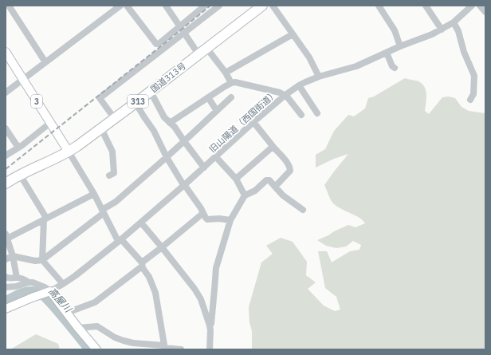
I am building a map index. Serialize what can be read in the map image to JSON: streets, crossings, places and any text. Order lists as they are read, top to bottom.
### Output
{
  "streets": {
    "highway": ["国道313号", "313"],
    "main road": ["3"],
    "street": ["旧山陽道（西国街道）"]
  },
  "crossings": [
    ["国道313号", "3"]
  ],
  "water": ["高屋川"]
}
